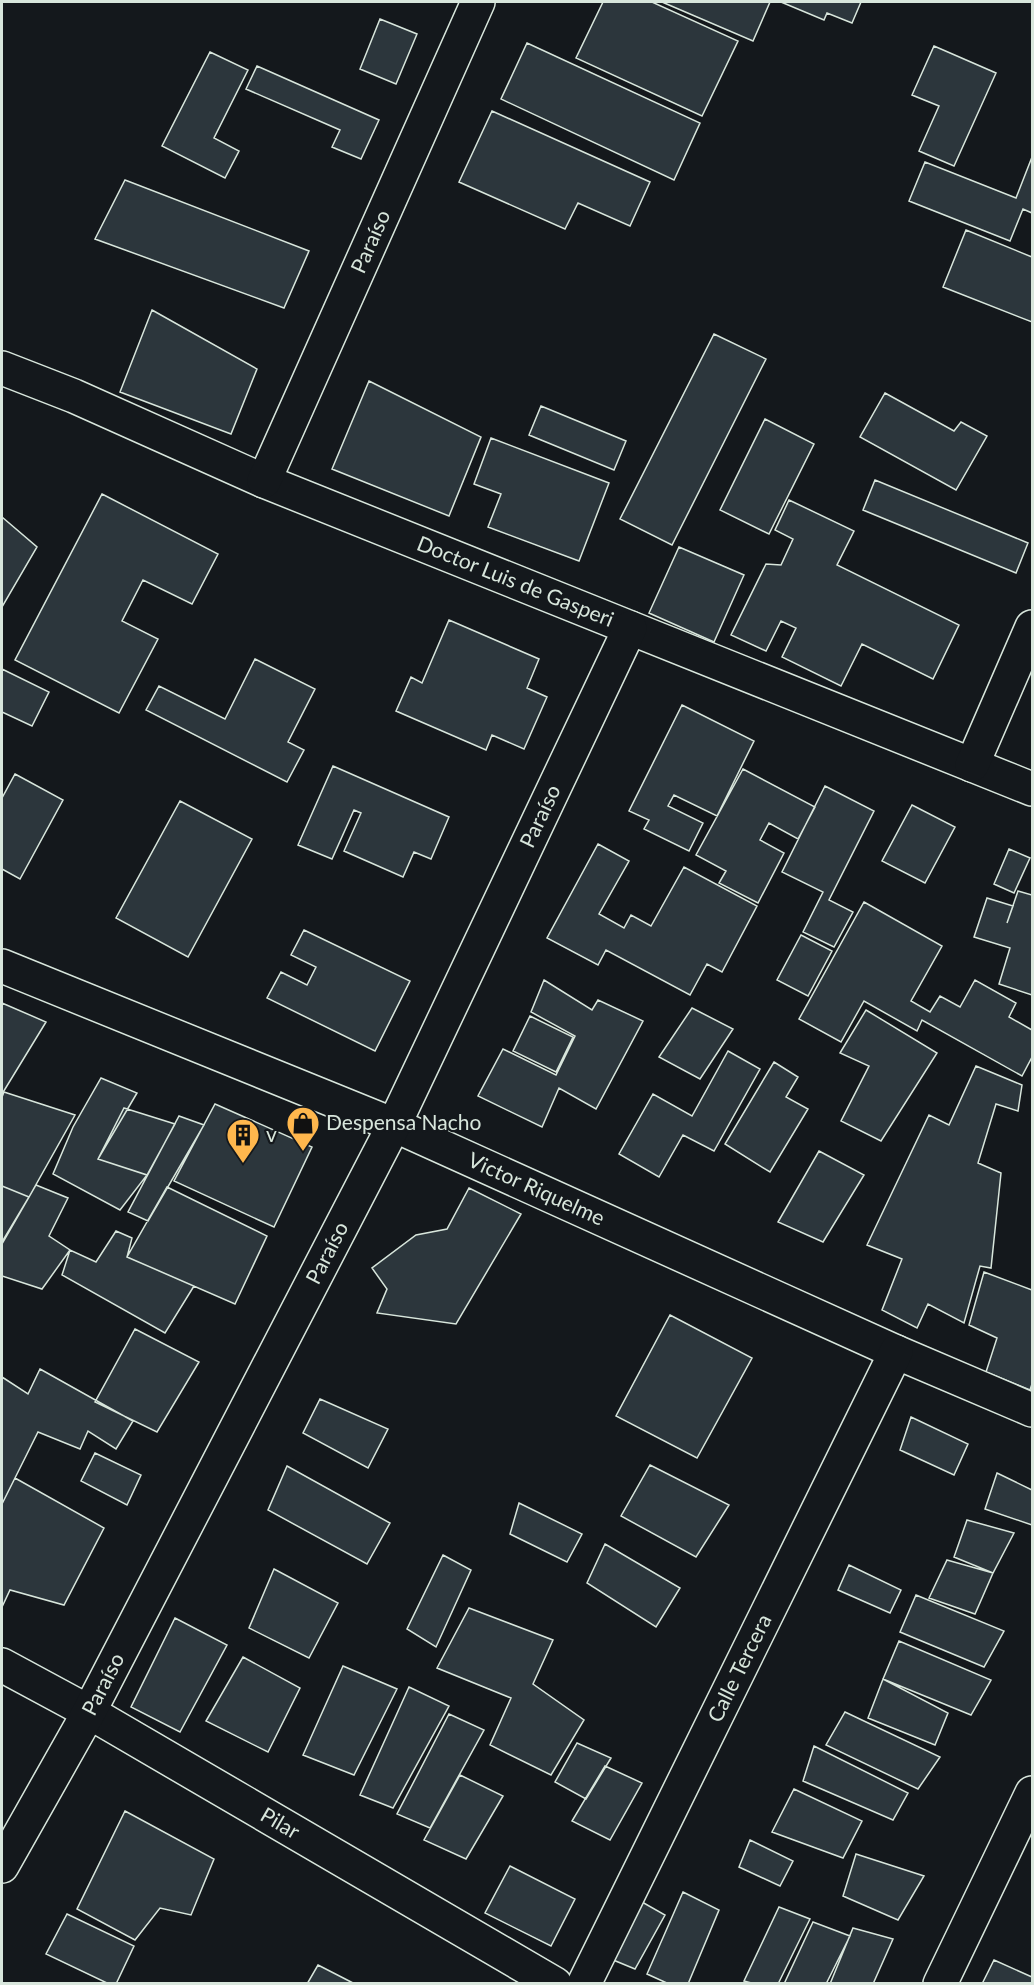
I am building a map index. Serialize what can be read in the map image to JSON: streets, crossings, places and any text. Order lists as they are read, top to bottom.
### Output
{
  "streets": {
    "street": [
      "Paraíso",
      "Doctor Luis de Gasperi",
      "Victor Riquelme",
      "Calle Tercera",
      "Pilar"
    ]
  },
  "crossings": [
    ["Paraíso", "Doctor Luis de Gasperi"],
    ["Paraíso", "Victor Riquelme"],
    ["Paraíso", "Pilar"],
    ["Victor Riquelme", "Calle Tercera"]
  ],
  "places": {
    "shop": ["Despensa Nacho"],
    "building": ["v"]
  }
}
